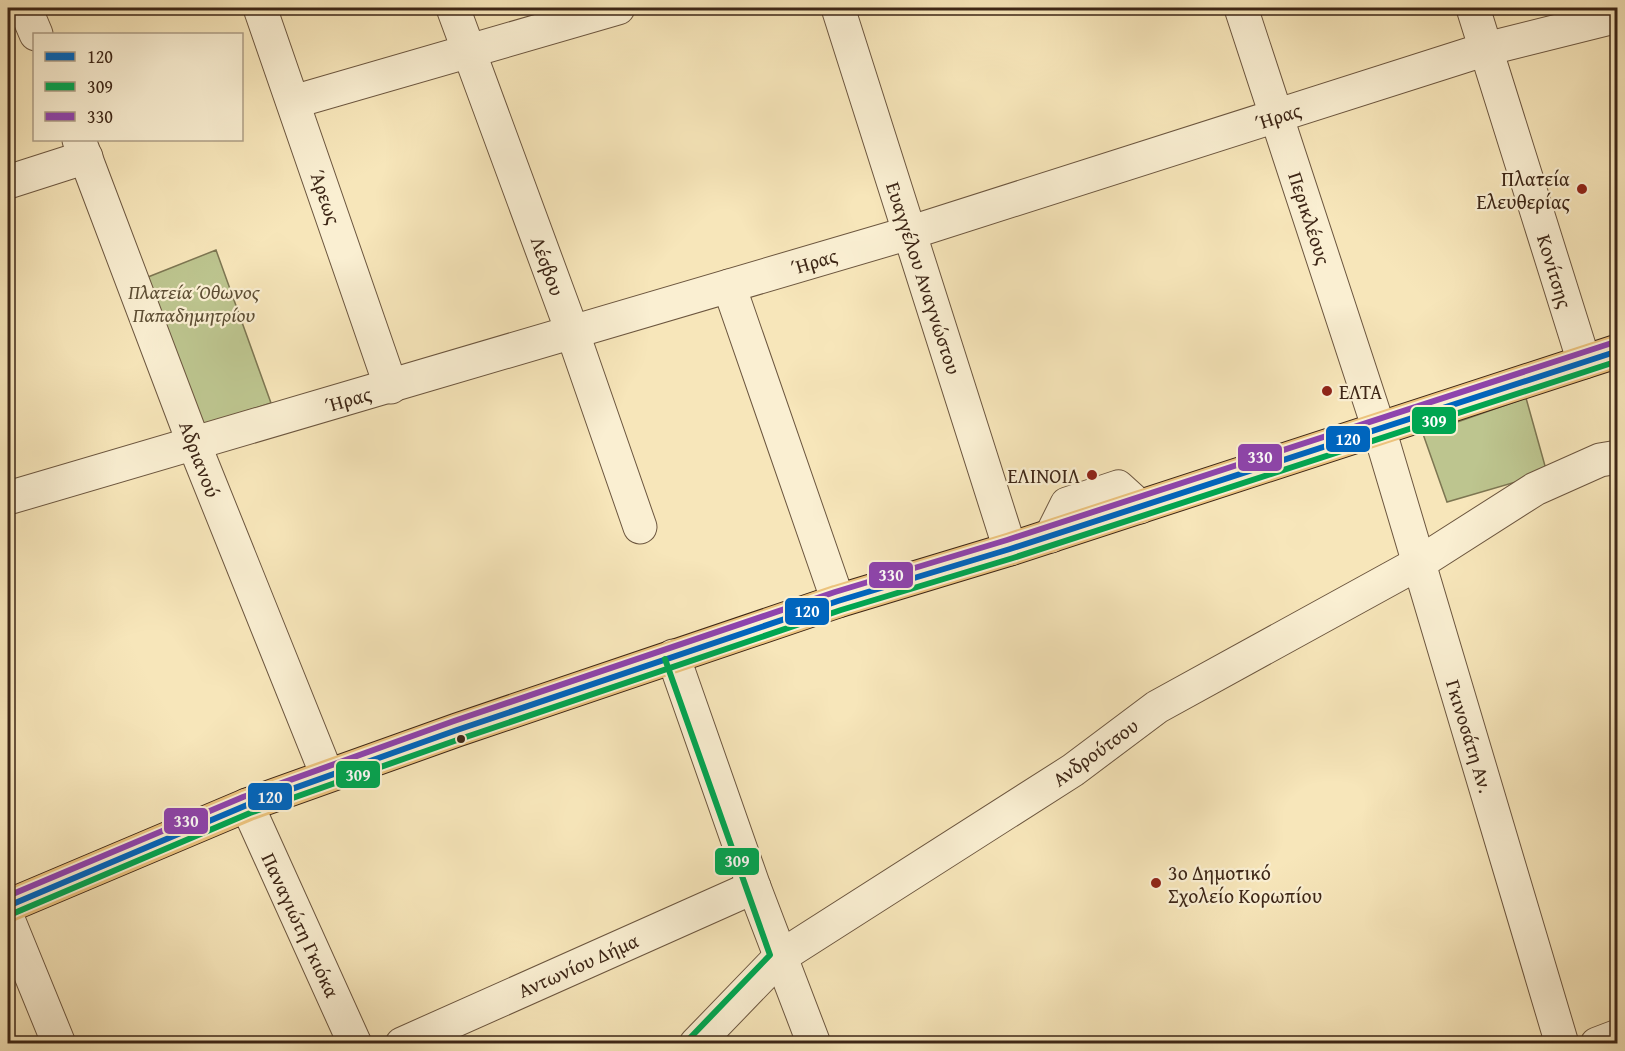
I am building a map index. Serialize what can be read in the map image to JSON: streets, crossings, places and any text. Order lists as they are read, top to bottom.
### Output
{
  "streets": {
    "street": [
      "Ήρας",
      "Άρεως",
      "Περικλέους",
      "Λέσβου",
      "Κονίτσης",
      "Ευαγγέλου Αναγνώστου",
      "Αδριανού",
      "Γκινοσάτη Αν.",
      "Ανδρούτσου",
      "Παναγιώτη Γκιόκα",
      "Αντωνίου Δήμα"
    ]
  },
  "crossings": [
    ["Ήρας", "Άρεως"],
    ["Ήρας", "Περικλέους"],
    ["Ήρας", "Λέσβου"],
    ["Ήρας", "Κονίτσης"],
    ["Ήρας", "Ευαγγέλου Αναγνώστου"],
    ["Ήρας", "Αδριανού"],
    ["Περικλέους", "Γκινοσάτη Αν."],
    ["Γκινοσάτη Αν.", "Ανδρούτσου"]
  ],
  "parks": ["Πλατεία Όθωνος Παπαδημητρίου"],
  "places": [
    "Πλατεία Ελευθερίας",
    "ΕΛΤΑ",
    "ΕΛΙΝΟΙΛ",
    "3ο Δημοτικό Σχολείο Κορωπίου"
  ],
  "lines": ["transit line 330", "transit line 120", "transit line 309"],
  "legend": ["120", "309", "330"]
}
